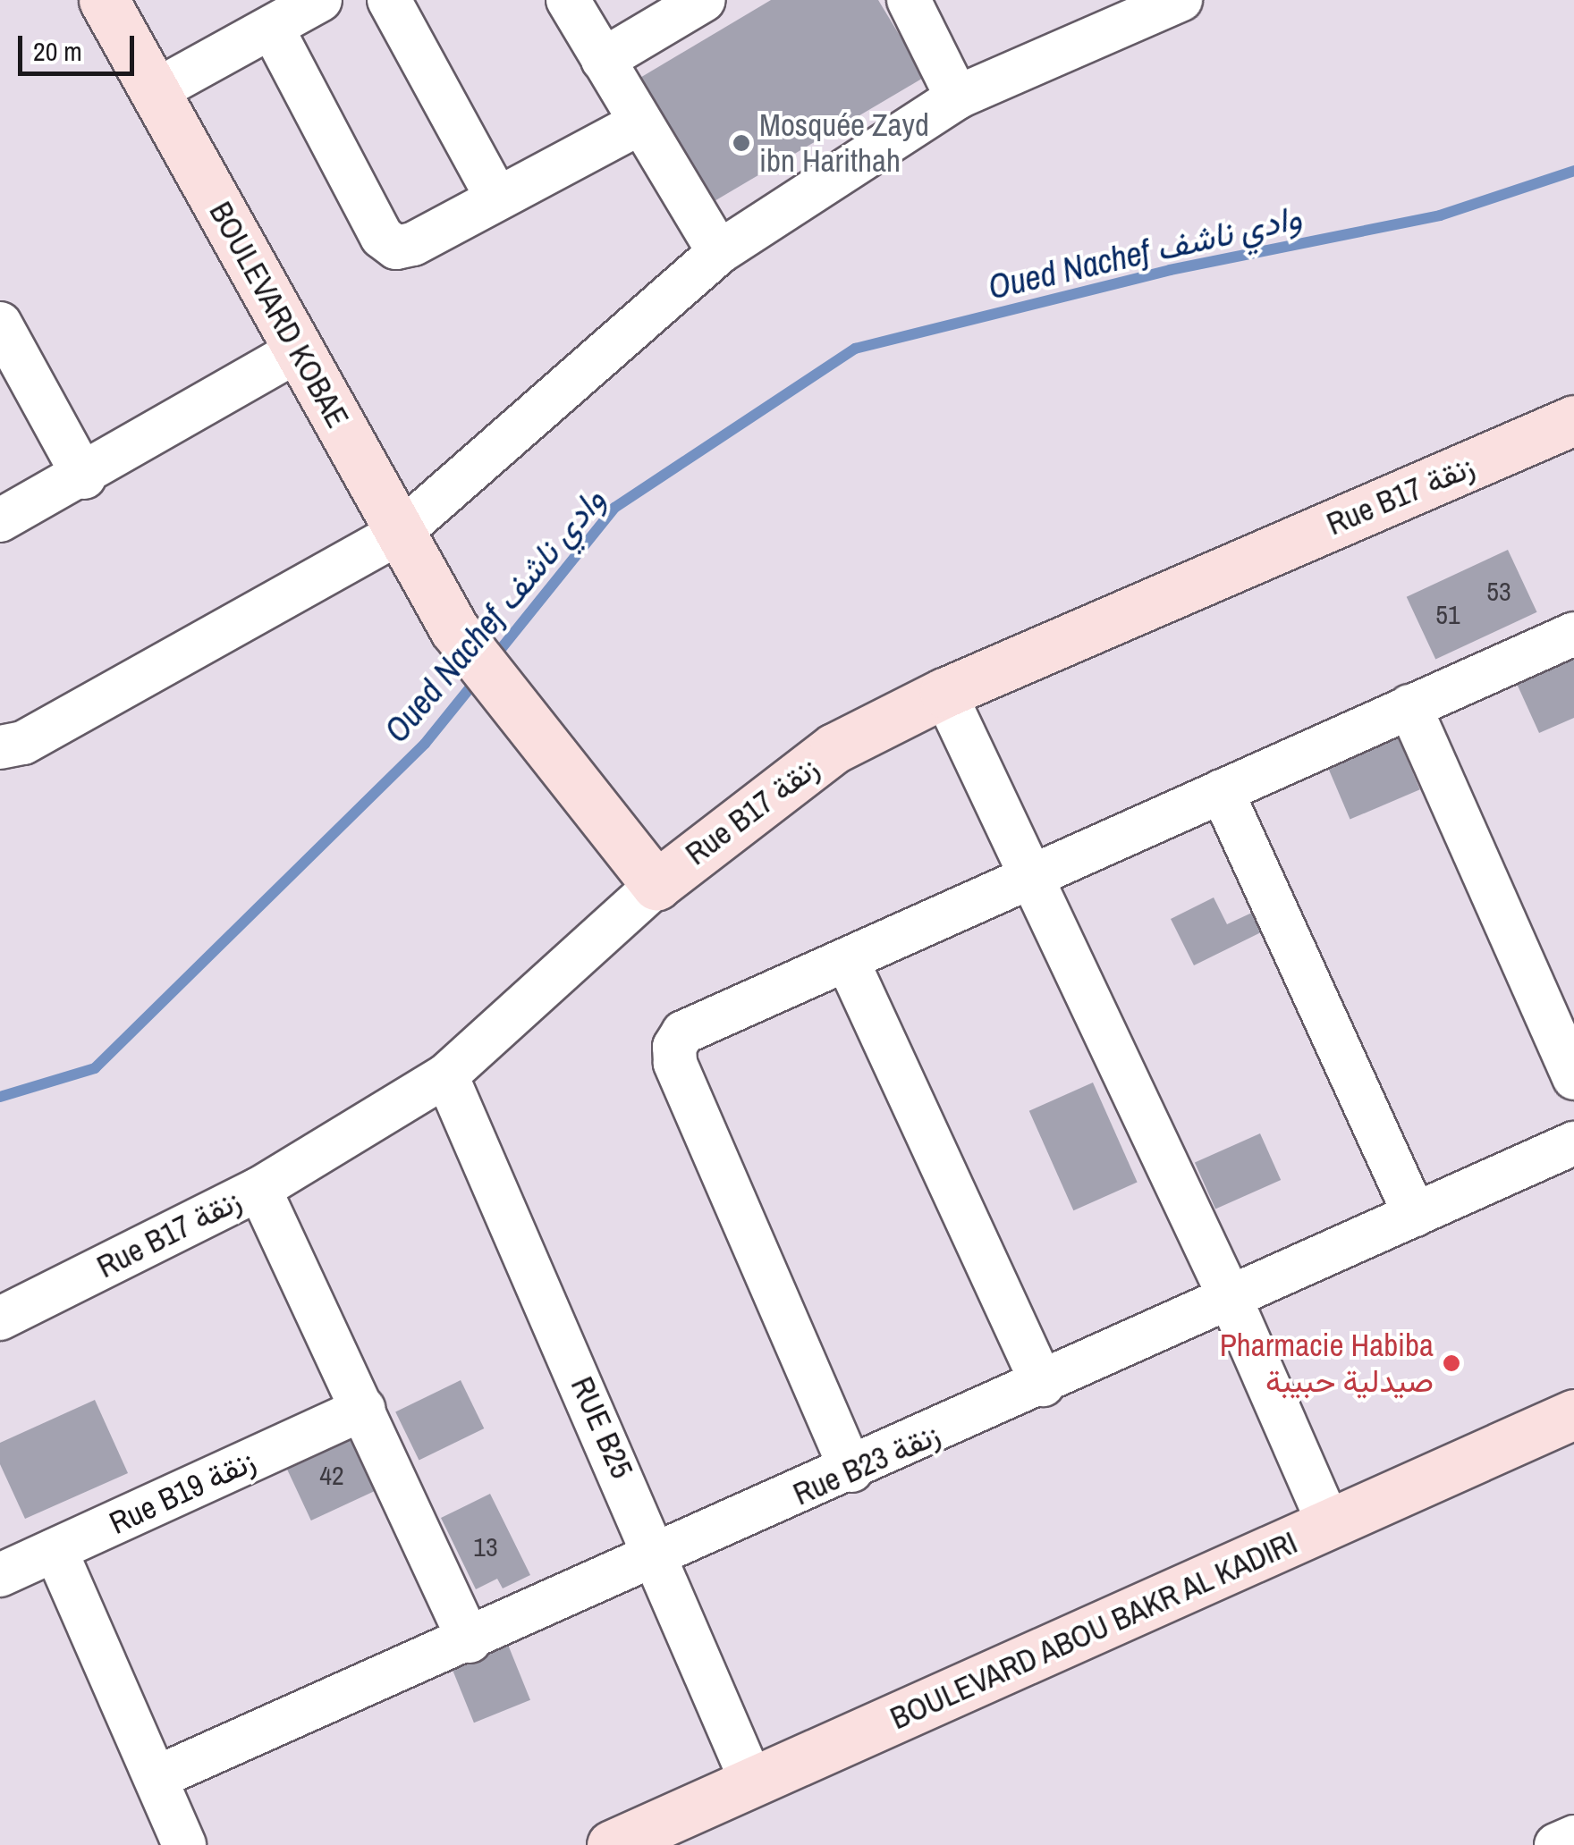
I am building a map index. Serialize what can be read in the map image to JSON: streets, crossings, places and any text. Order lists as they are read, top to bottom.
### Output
{
  "streets": {
    "main road": ["BOULEVARD KOBAE", "Rue B17 زنقة", "BOULEVARD ABOU BAKR AL KADIRI"],
    "street": ["RUE B25", "Rue B23 زنقة", "Rue B19 زنقة"]
  },
  "crossings": [
    ["BOULEVARD KOBAE", "Rue B17 زنقة"],
    ["Rue B17 زنقة", "RUE B25"],
    ["RUE B25", "Rue B23 زنقة"],
    ["RUE B25", "BOULEVARD ABOU BAKR AL KADIRI"]
  ],
  "water": ["Oued Nachef وادي ناشف"],
  "places": ["Mosquée Zayd ibn Harithah", "Pharmacie Habiba صيدلية حبيبة"],
  "house_numbers": [
    "53",
    "51",
    "42",
    "13"
  ],
  "scale_bar": "20 m"
}
